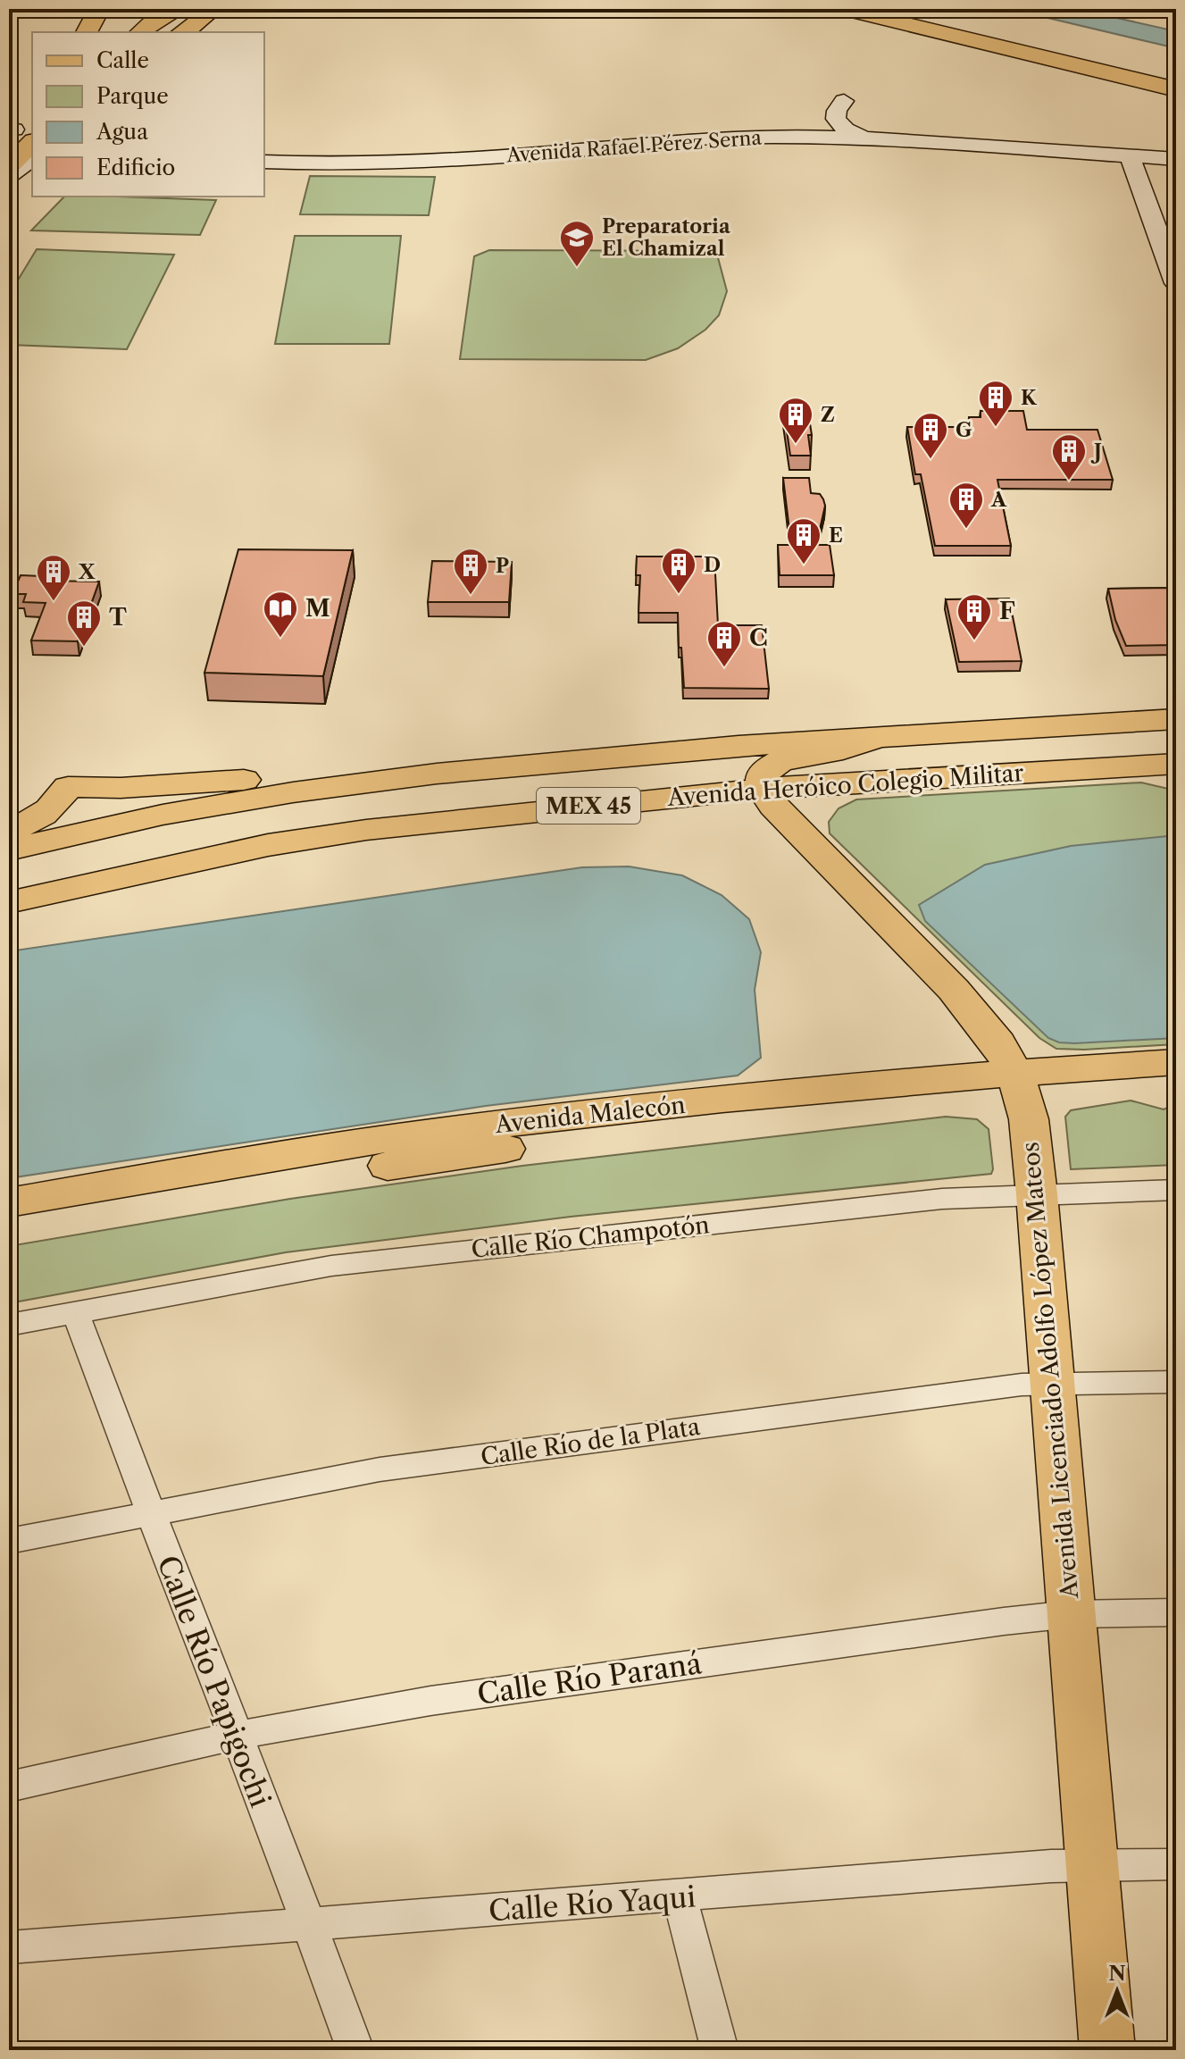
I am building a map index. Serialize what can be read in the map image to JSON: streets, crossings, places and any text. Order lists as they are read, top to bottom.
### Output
{
  "streets": {
    "main road": [
      "Avenida Rafael Pérez Serna",
      "Avenida Heróico Colegio Militar",
      "MEX 45",
      "Avenida Malecón",
      "Avenida Licenciado Adolfo López Mateos"
    ],
    "street": [
      "Calle Río Champotón",
      "Calle Río de la Plata",
      "Calle Río Paraná",
      "Calle Río Papigochi",
      "Calle Río Yaqui"
    ]
  },
  "crossings": [
    ["Avenida Heróico Colegio Militar", "Avenida Licenciado Adolfo López Mateos"],
    ["Avenida Malecón", "Avenida Licenciado Adolfo López Mateos"],
    ["Calle Río Champotón", "Avenida Licenciado Adolfo López Mateos"],
    ["Calle Río Champotón", "Calle Río Papigochi"],
    ["Avenida Licenciado Adolfo López Mateos", "Calle Río de la Plata"],
    ["Avenida Licenciado Adolfo López Mateos", "Calle Río Paraná"],
    ["Avenida Licenciado Adolfo López Mateos", "Calle Río Yaqui"],
    ["Calle Río de la Plata", "Calle Río Papigochi"],
    ["Calle Río Paraná", "Calle Río Papigochi"],
    ["Calle Río Papigochi", "Calle Río Yaqui"]
  ],
  "places": {
    "school or university": ["Preparatoria El Chamizal"],
    "building": [
      "K",
      "Z",
      "G",
      "J",
      "A",
      "E",
      "D",
      "P",
      "X",
      "F",
      "T",
      "C"
    ],
    "library": ["M"]
  },
  "legend": [
    "Calle",
    "Parque",
    "Agua",
    "Edificio"
  ],
  "north": "top"
}
